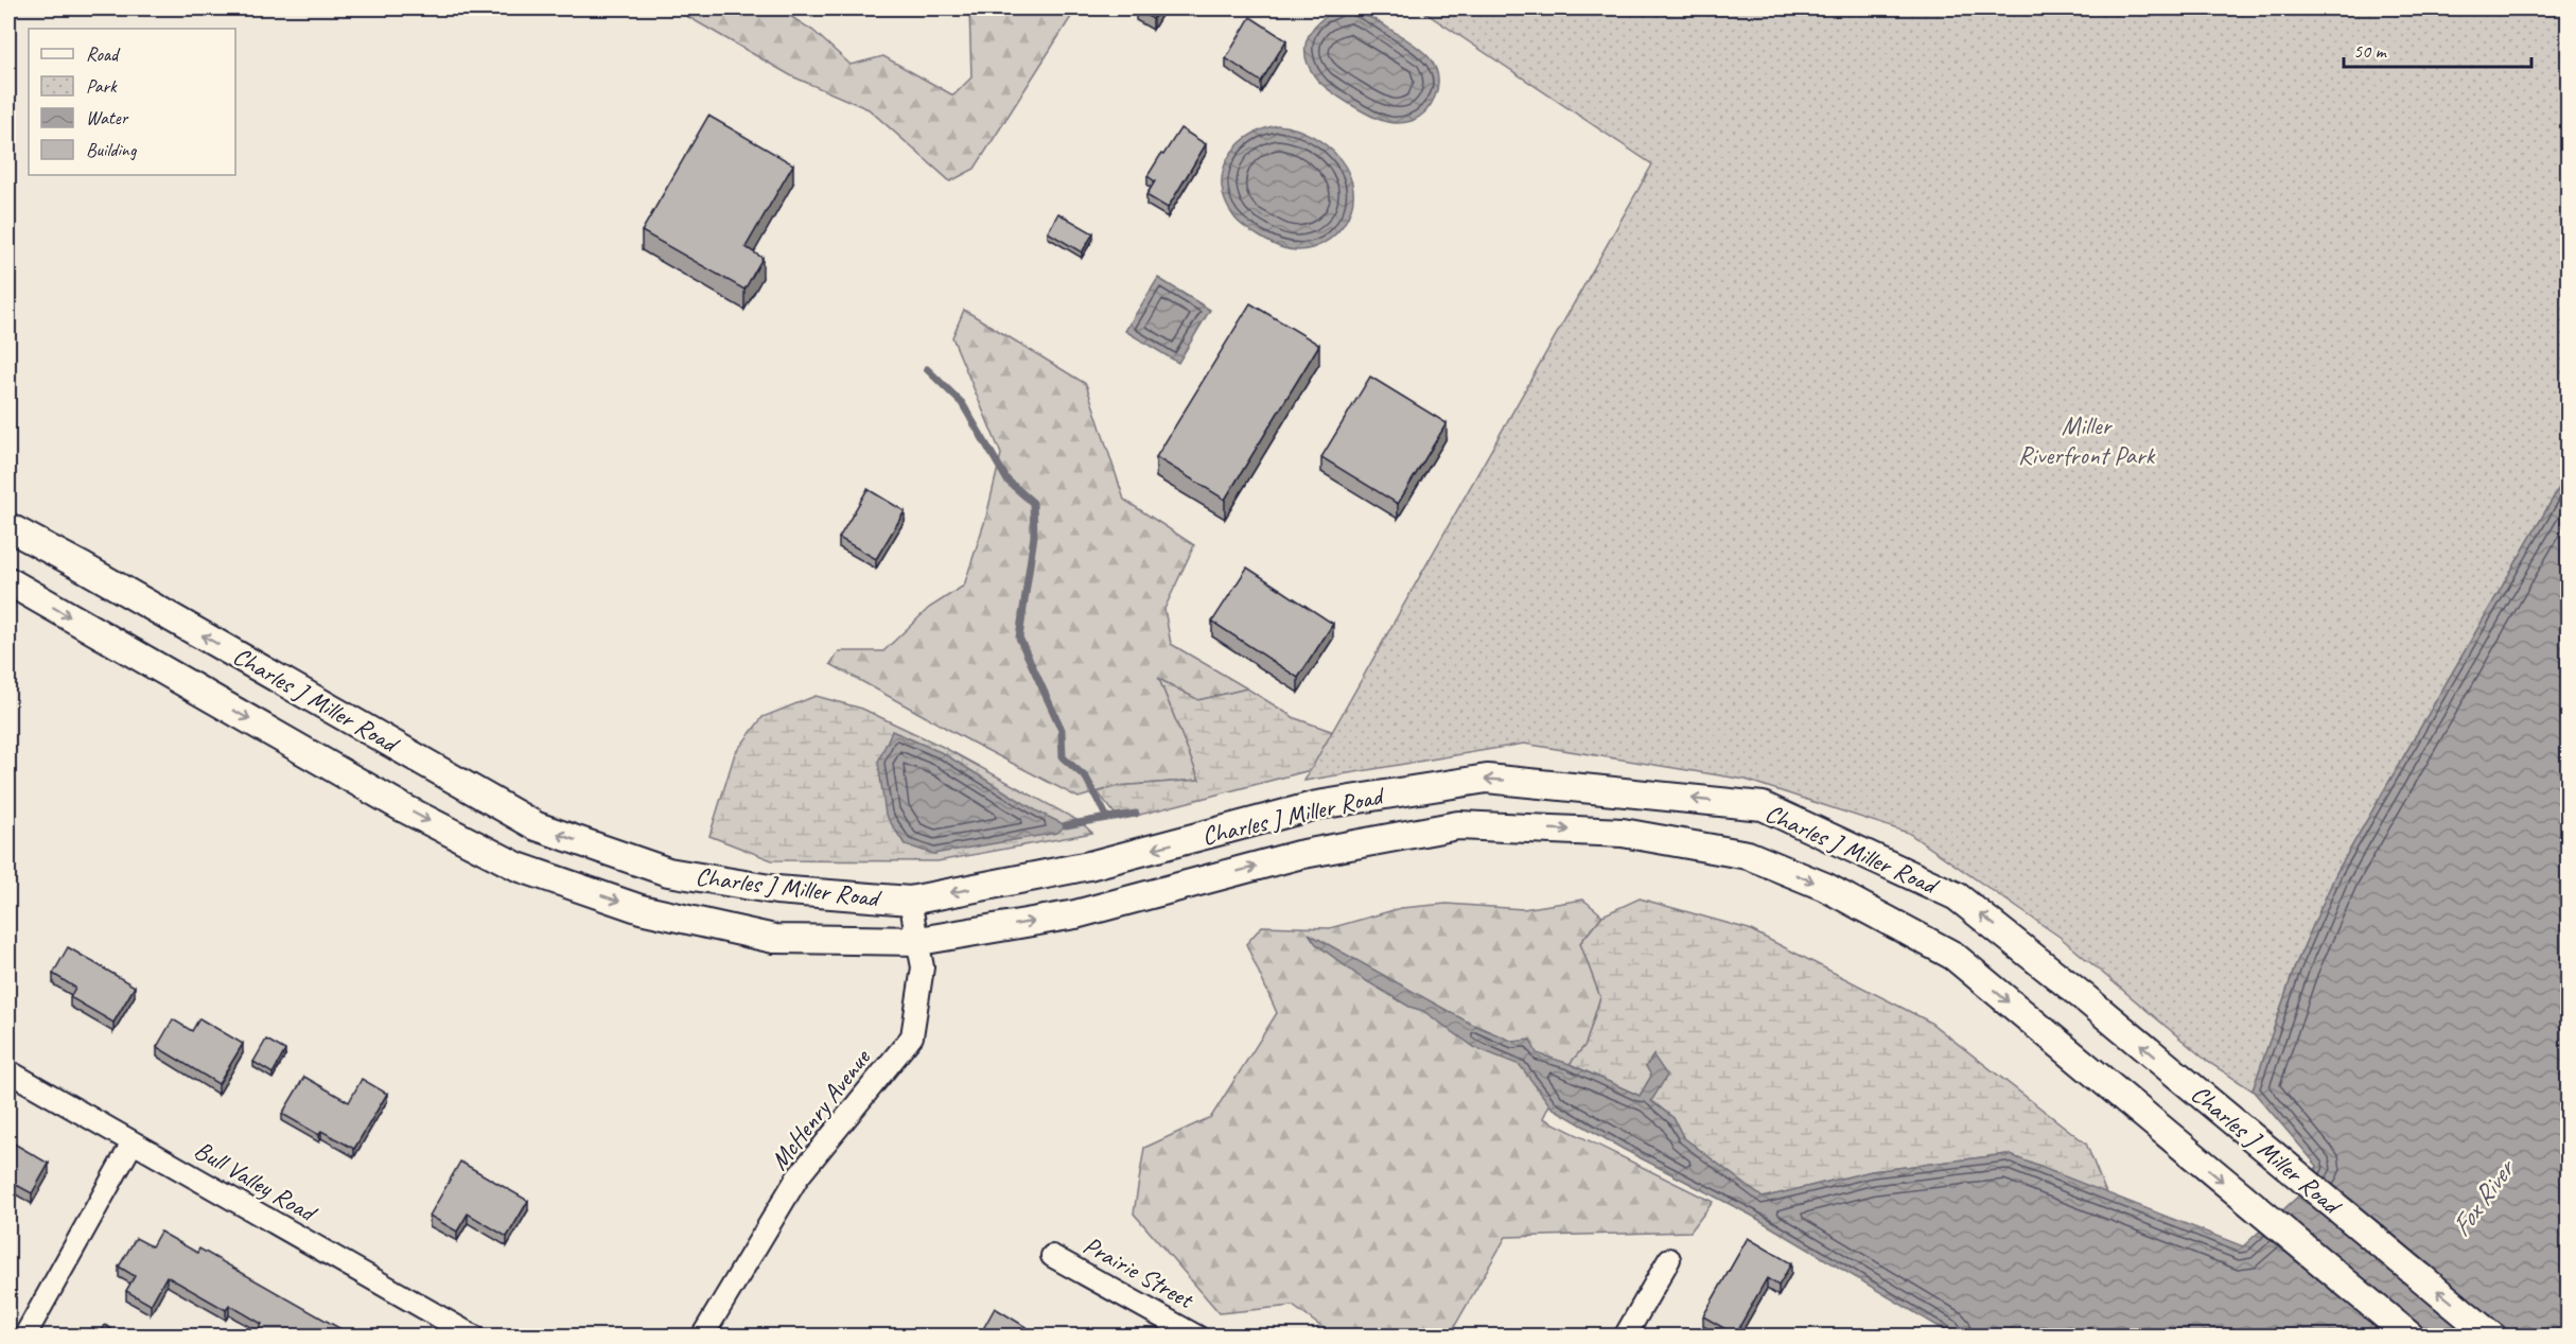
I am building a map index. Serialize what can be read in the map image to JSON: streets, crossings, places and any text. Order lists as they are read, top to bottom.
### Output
{
  "streets": {
    "street": [
      "Charles J Miller Road",
      "McHenry Avenue",
      "Bull Valley Road",
      "Prairie Street"
    ]
  },
  "crossings": [
    ["Charles J Miller Road", "McHenry Avenue"]
  ],
  "water": ["Fox River"],
  "parks": ["Miller Riverfront Park"],
  "legend": [
    "Road",
    "Park",
    "Water",
    "Building"
  ],
  "scale_bar": "50 m"
}
